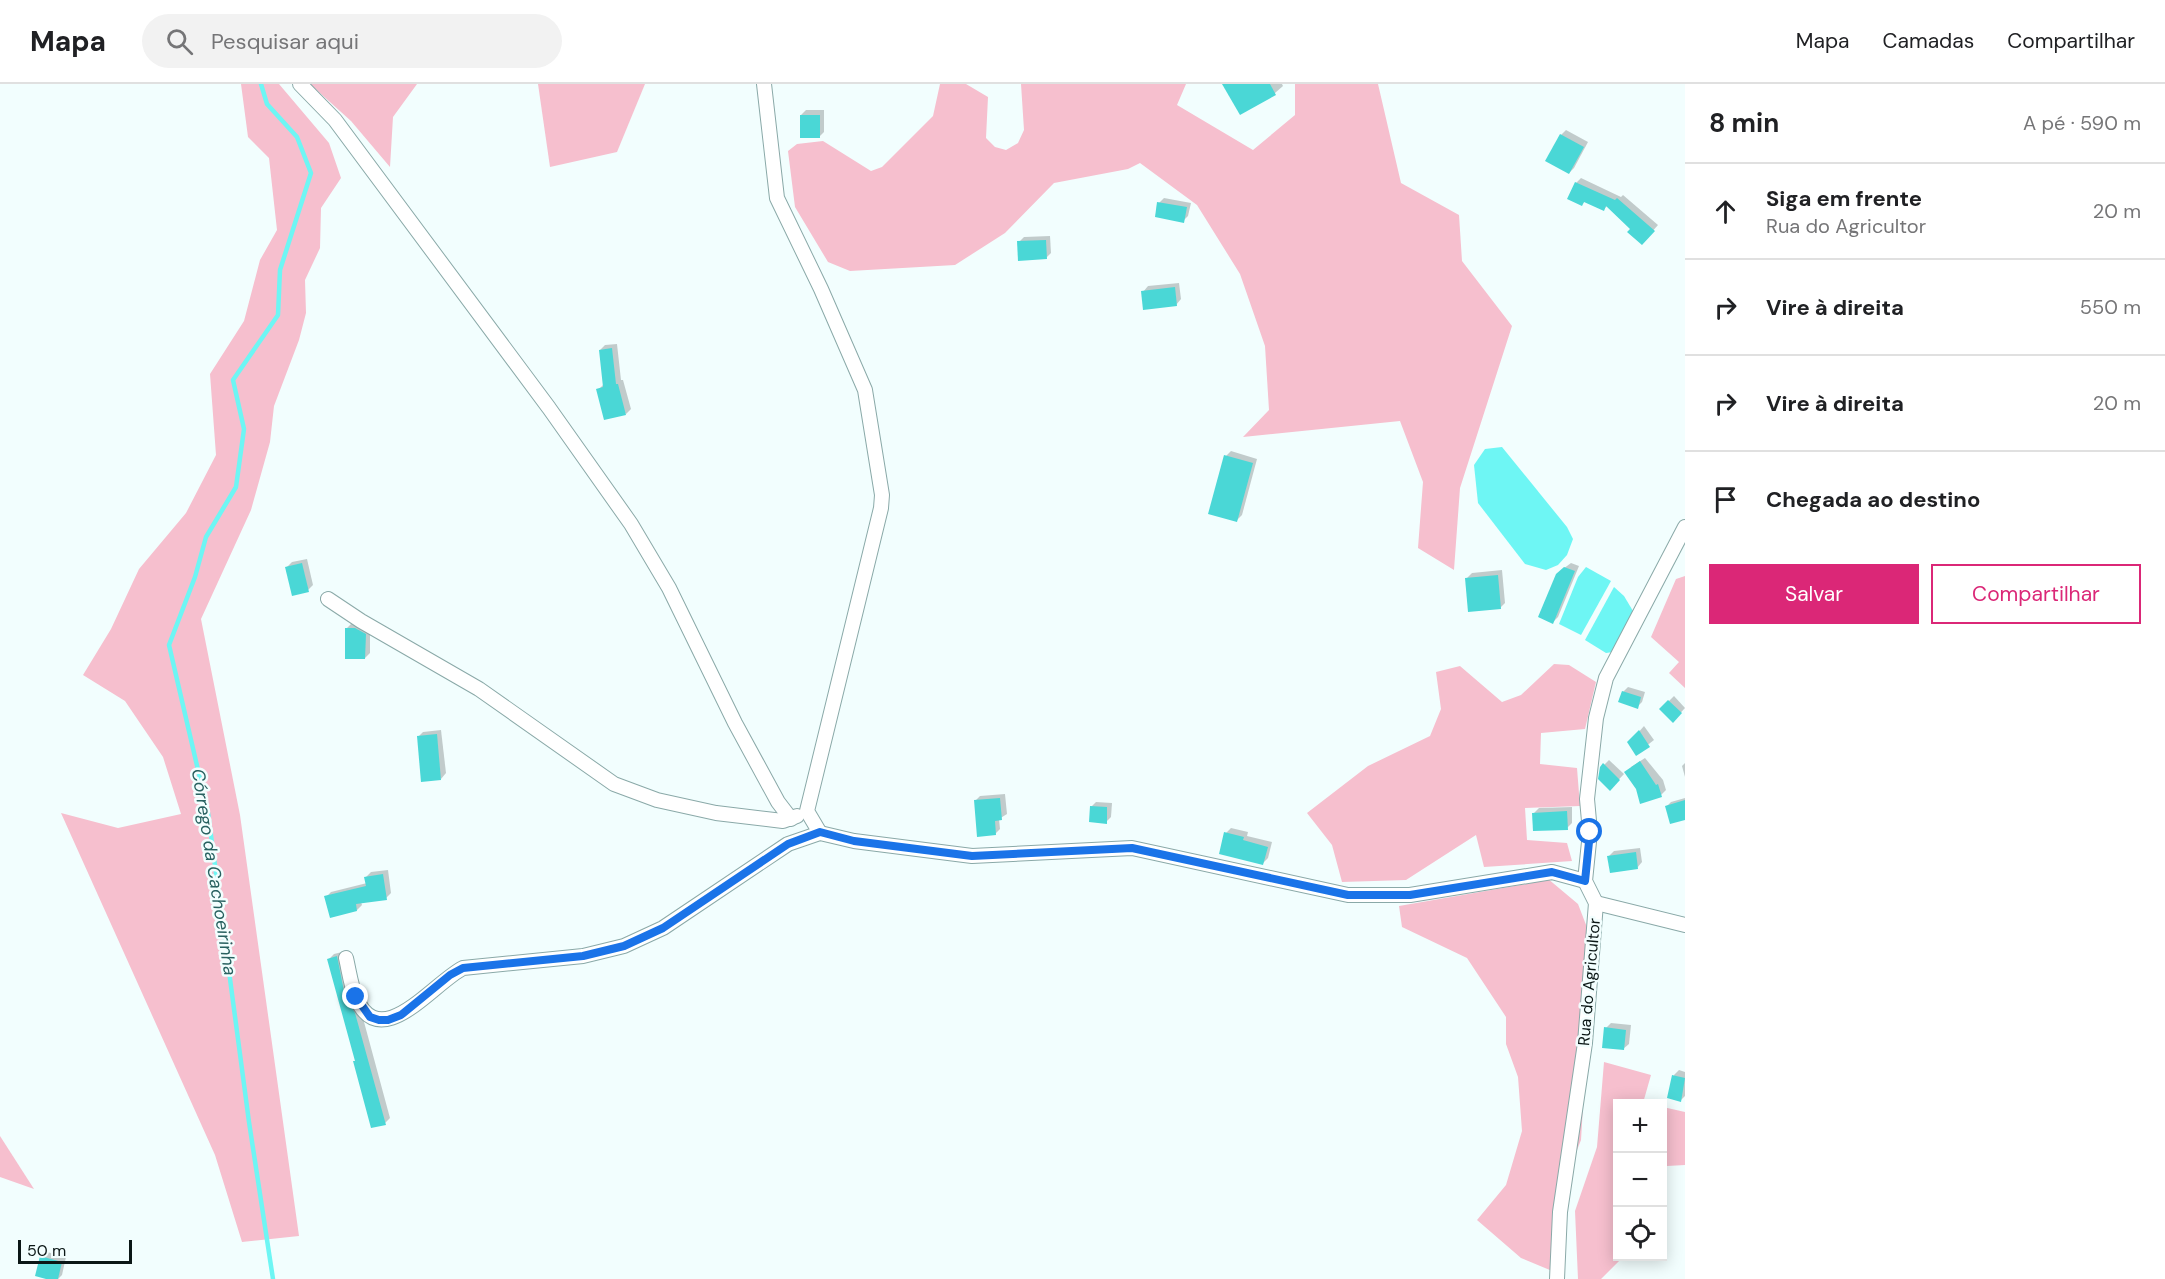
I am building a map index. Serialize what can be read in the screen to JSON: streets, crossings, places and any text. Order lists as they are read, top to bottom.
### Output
{
  "streets": {
    "street": ["Rua do Agricultor"]
  },
  "water": ["Córrego da Cachoeirinha"],
  "scale_bar": "50 m",
  "page": {
    "header": "Mapa",
    "search": "Pesquisar aqui",
    "nav": ["Mapa", "Camadas", "Compartilhar"],
    "heading": ["8 min", "A pé · 590 m"],
    "list": [
      ["Siga em frente", "Rua do Agricultor", "20 m"],
      ["Vire à direita", "550 m"],
      ["Vire à direita", "20 m"],
      "Chegada ao destino"
    ],
    "buttons": ["Salvar", "Compartilhar"],
    "map_buttons": ["+", "−"],
    "scale": "50 m"
  }
}
